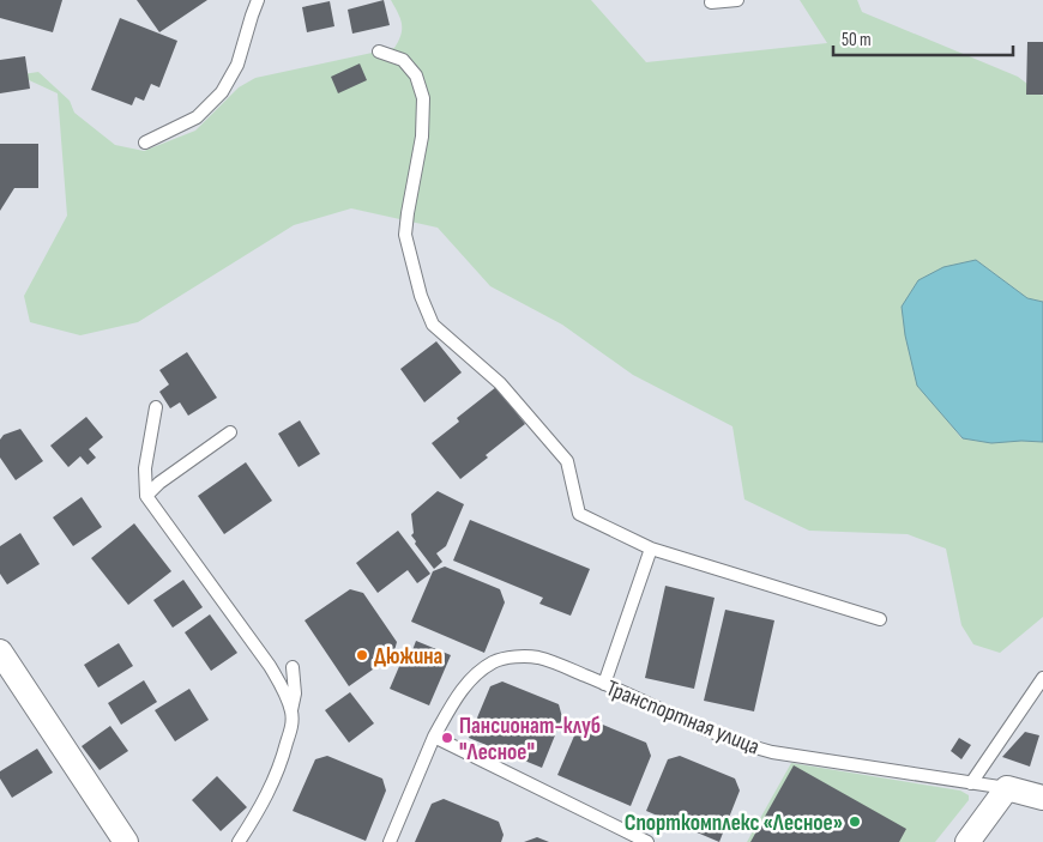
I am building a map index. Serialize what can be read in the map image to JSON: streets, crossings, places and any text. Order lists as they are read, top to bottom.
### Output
{
  "streets": {
    "lane": ["Транспортная улица"]
  },
  "places": ["Дюжина", "Пансионат-клуб \"Лесное\"", "Спорткомплекс «Лесное»"],
  "scale_bar": "50 m"
}
